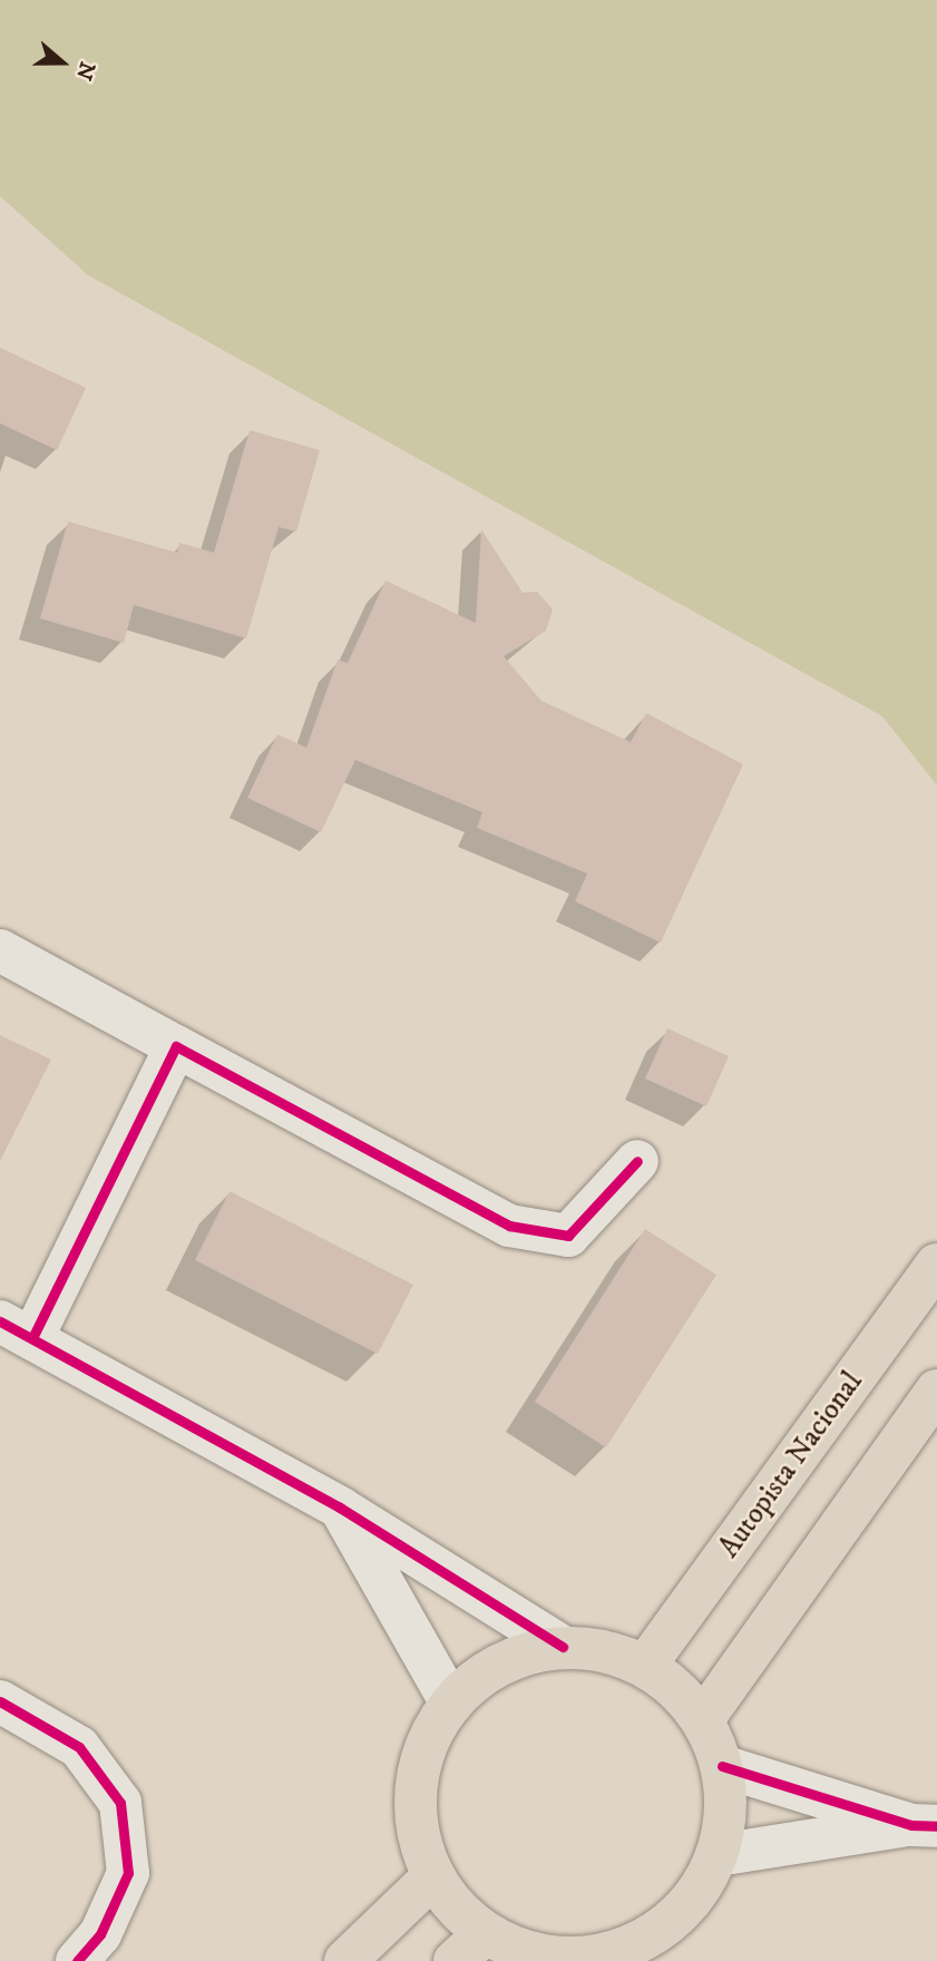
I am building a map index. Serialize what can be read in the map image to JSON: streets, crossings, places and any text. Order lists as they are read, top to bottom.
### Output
{
  "streets": {
    "main road": ["Autopista Nacional"]
  },
  "north": "right"
}
